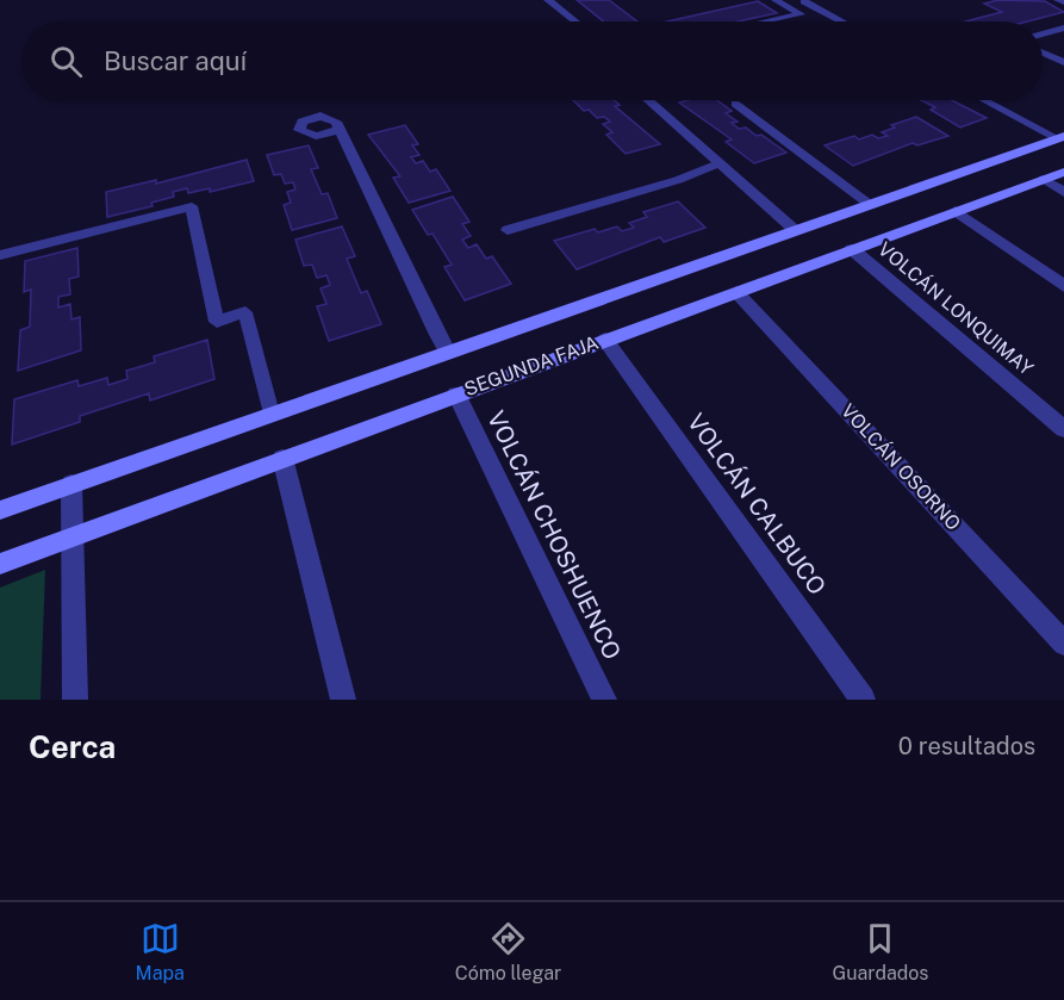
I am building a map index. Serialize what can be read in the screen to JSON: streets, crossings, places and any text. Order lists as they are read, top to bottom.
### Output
{
  "streets": {
    "main road": ["SEGUNDA FAJA"],
    "street": [
      "VOLCÁN LONQUIMAY",
      "VOLCÁN OSORNO",
      "VOLCÁN CALBUCO",
      "VOLCÁN CHOSHUENCO"
    ]
  },
  "crossings": [
    ["VOLCÁN LONQUIMAY", "SEGUNDA FAJA"],
    ["SEGUNDA FAJA", "VOLCÁN OSORNO"],
    ["SEGUNDA FAJA", "VOLCÁN CALBUCO"],
    ["SEGUNDA FAJA", "VOLCÁN CHOSHUENCO"]
  ],
  "page": {
    "search": "Buscar aquí",
    "heading": ["Cerca", "0 resultados"],
    "nav": ["Mapa", "Cómo llegar", "Guardados"]
  }
}
